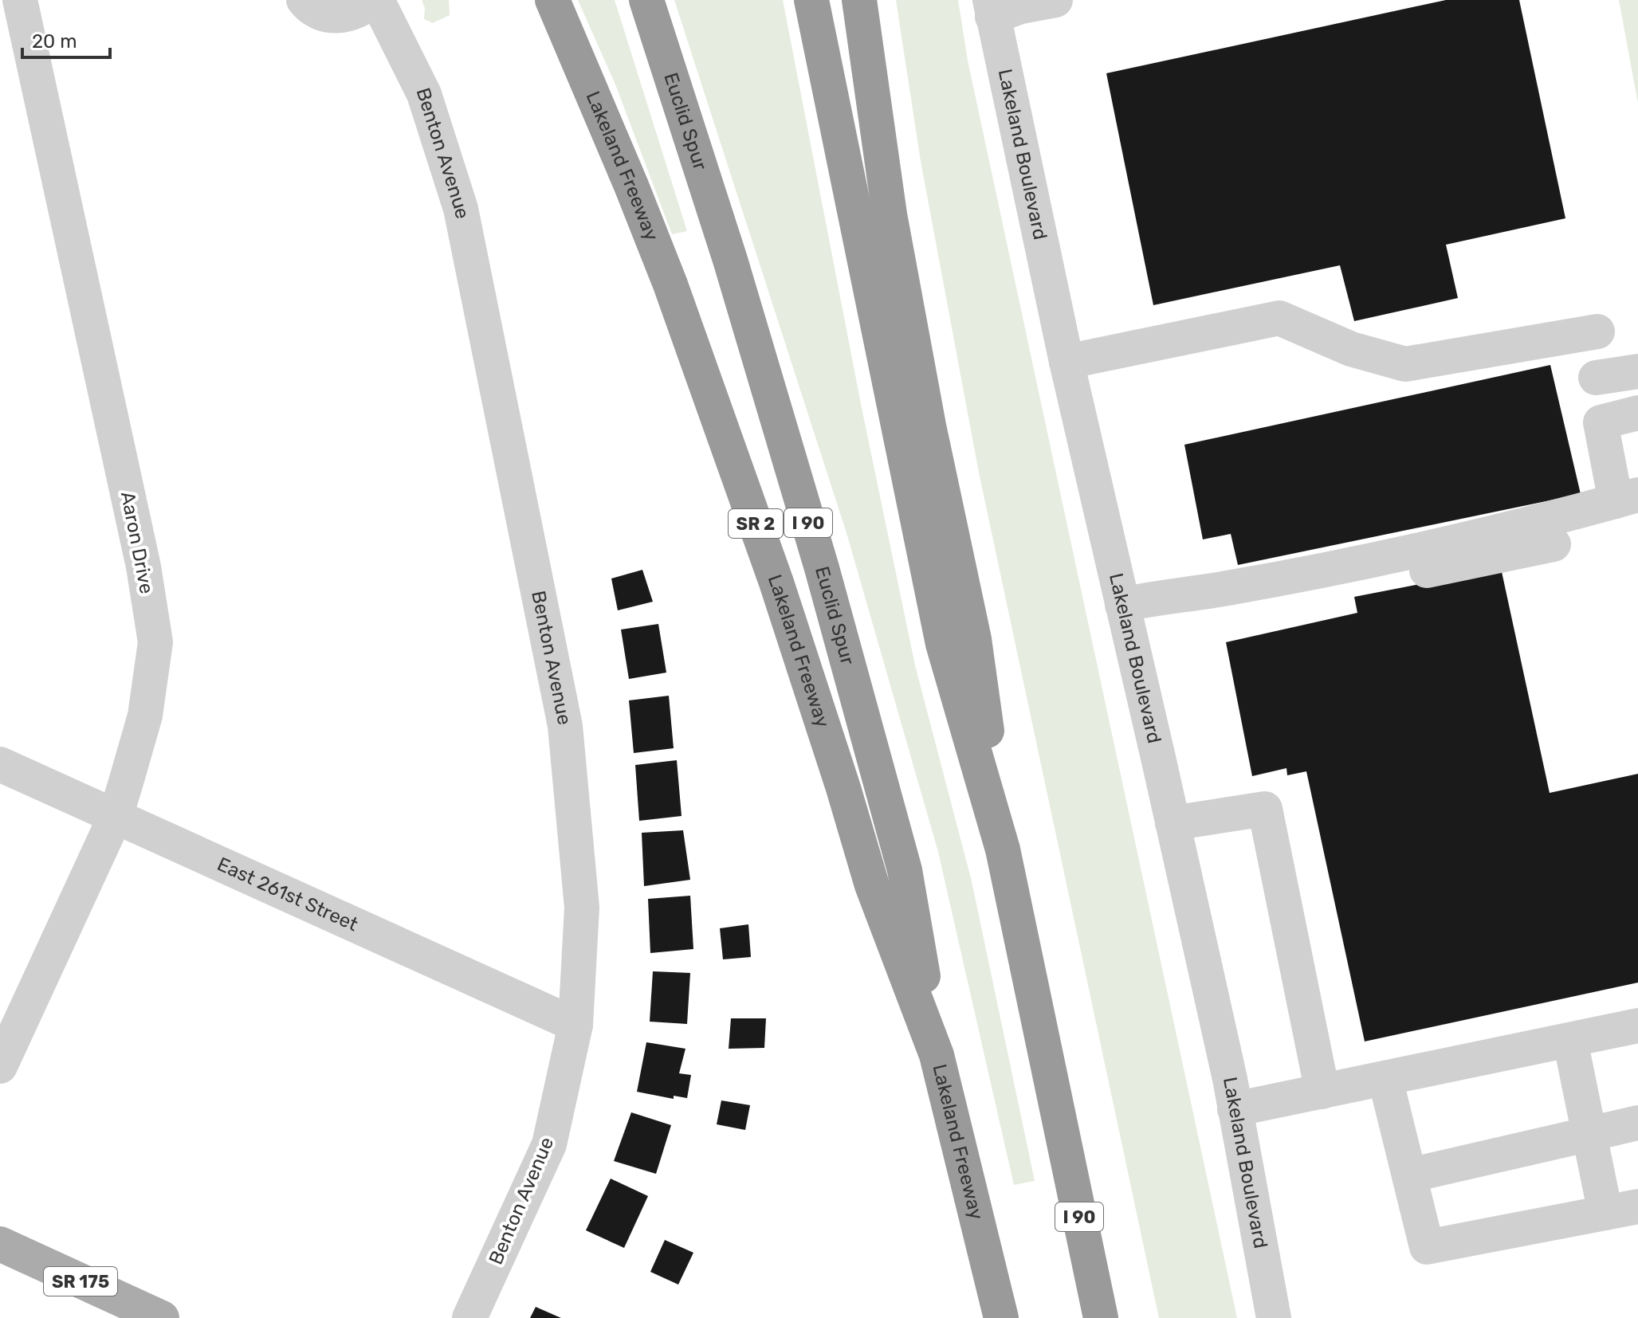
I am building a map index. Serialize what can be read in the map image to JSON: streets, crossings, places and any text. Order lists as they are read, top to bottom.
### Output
{
  "streets": {
    "highway": [
      "Euclid Spur",
      "Lakeland Freeway",
      "I 90",
      "SR 2"
    ],
    "main road": ["SR 175"],
    "street": [
      "Benton Avenue",
      "Lakeland Boulevard",
      "Aaron Drive",
      "East 261st Street"
    ]
  },
  "crossings": [
    ["Euclid Spur", "Lakeland Freeway"],
    ["Benton Avenue", "East 261st Street"],
    ["Aaron Drive", "East 261st Street"]
  ],
  "scale_bar": "20 m"
}
